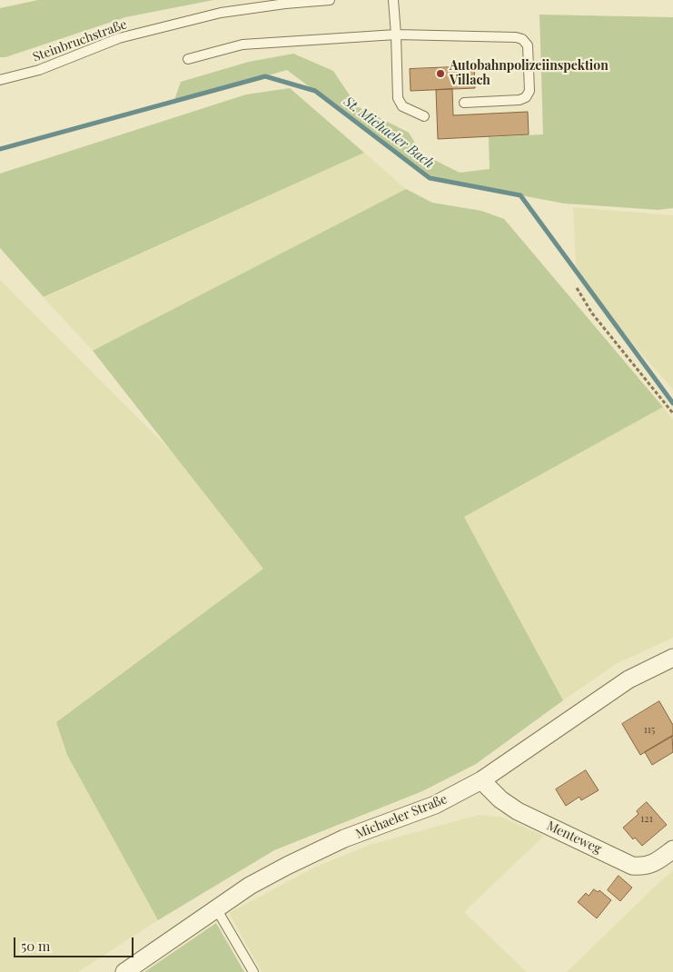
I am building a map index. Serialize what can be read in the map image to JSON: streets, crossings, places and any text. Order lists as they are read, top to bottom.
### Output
{
  "streets": {
    "street": ["Michaeler Straße", "Menteweg"],
    "lane": ["Steinbruchstraße"]
  },
  "crossings": [
    ["Michaeler Straße", "Menteweg"]
  ],
  "water": ["St. Michaeler Bach"],
  "places": ["Autobahnpolizeiinspektion Villach"],
  "house_numbers": ["115", "121"],
  "scale_bar": "50 m"
}
